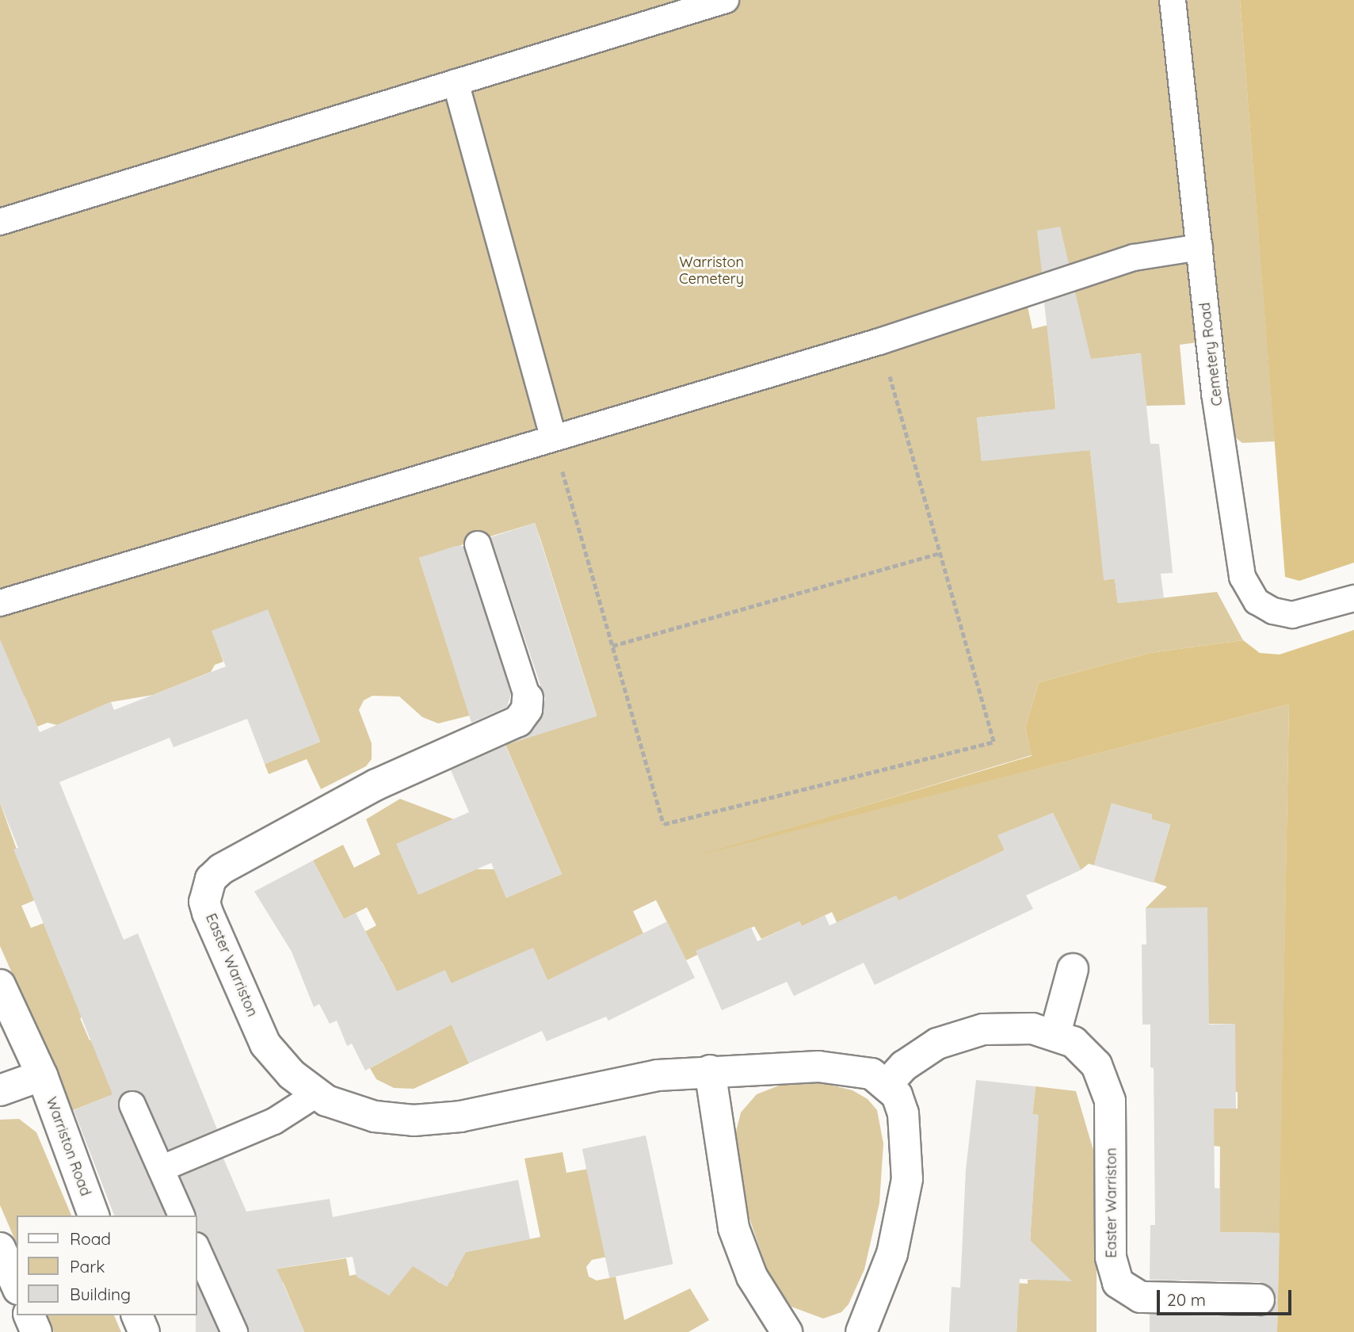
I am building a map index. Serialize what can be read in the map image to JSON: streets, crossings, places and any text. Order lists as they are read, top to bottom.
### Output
{
  "streets": {
    "street": ["Easter Warriston", "Warriston Road"],
    "lane": ["Cemetery Road"]
  },
  "parks": ["Warriston Cemetery"],
  "legend": ["Road", "Park", "Building"],
  "scale_bar": "20 m"
}
